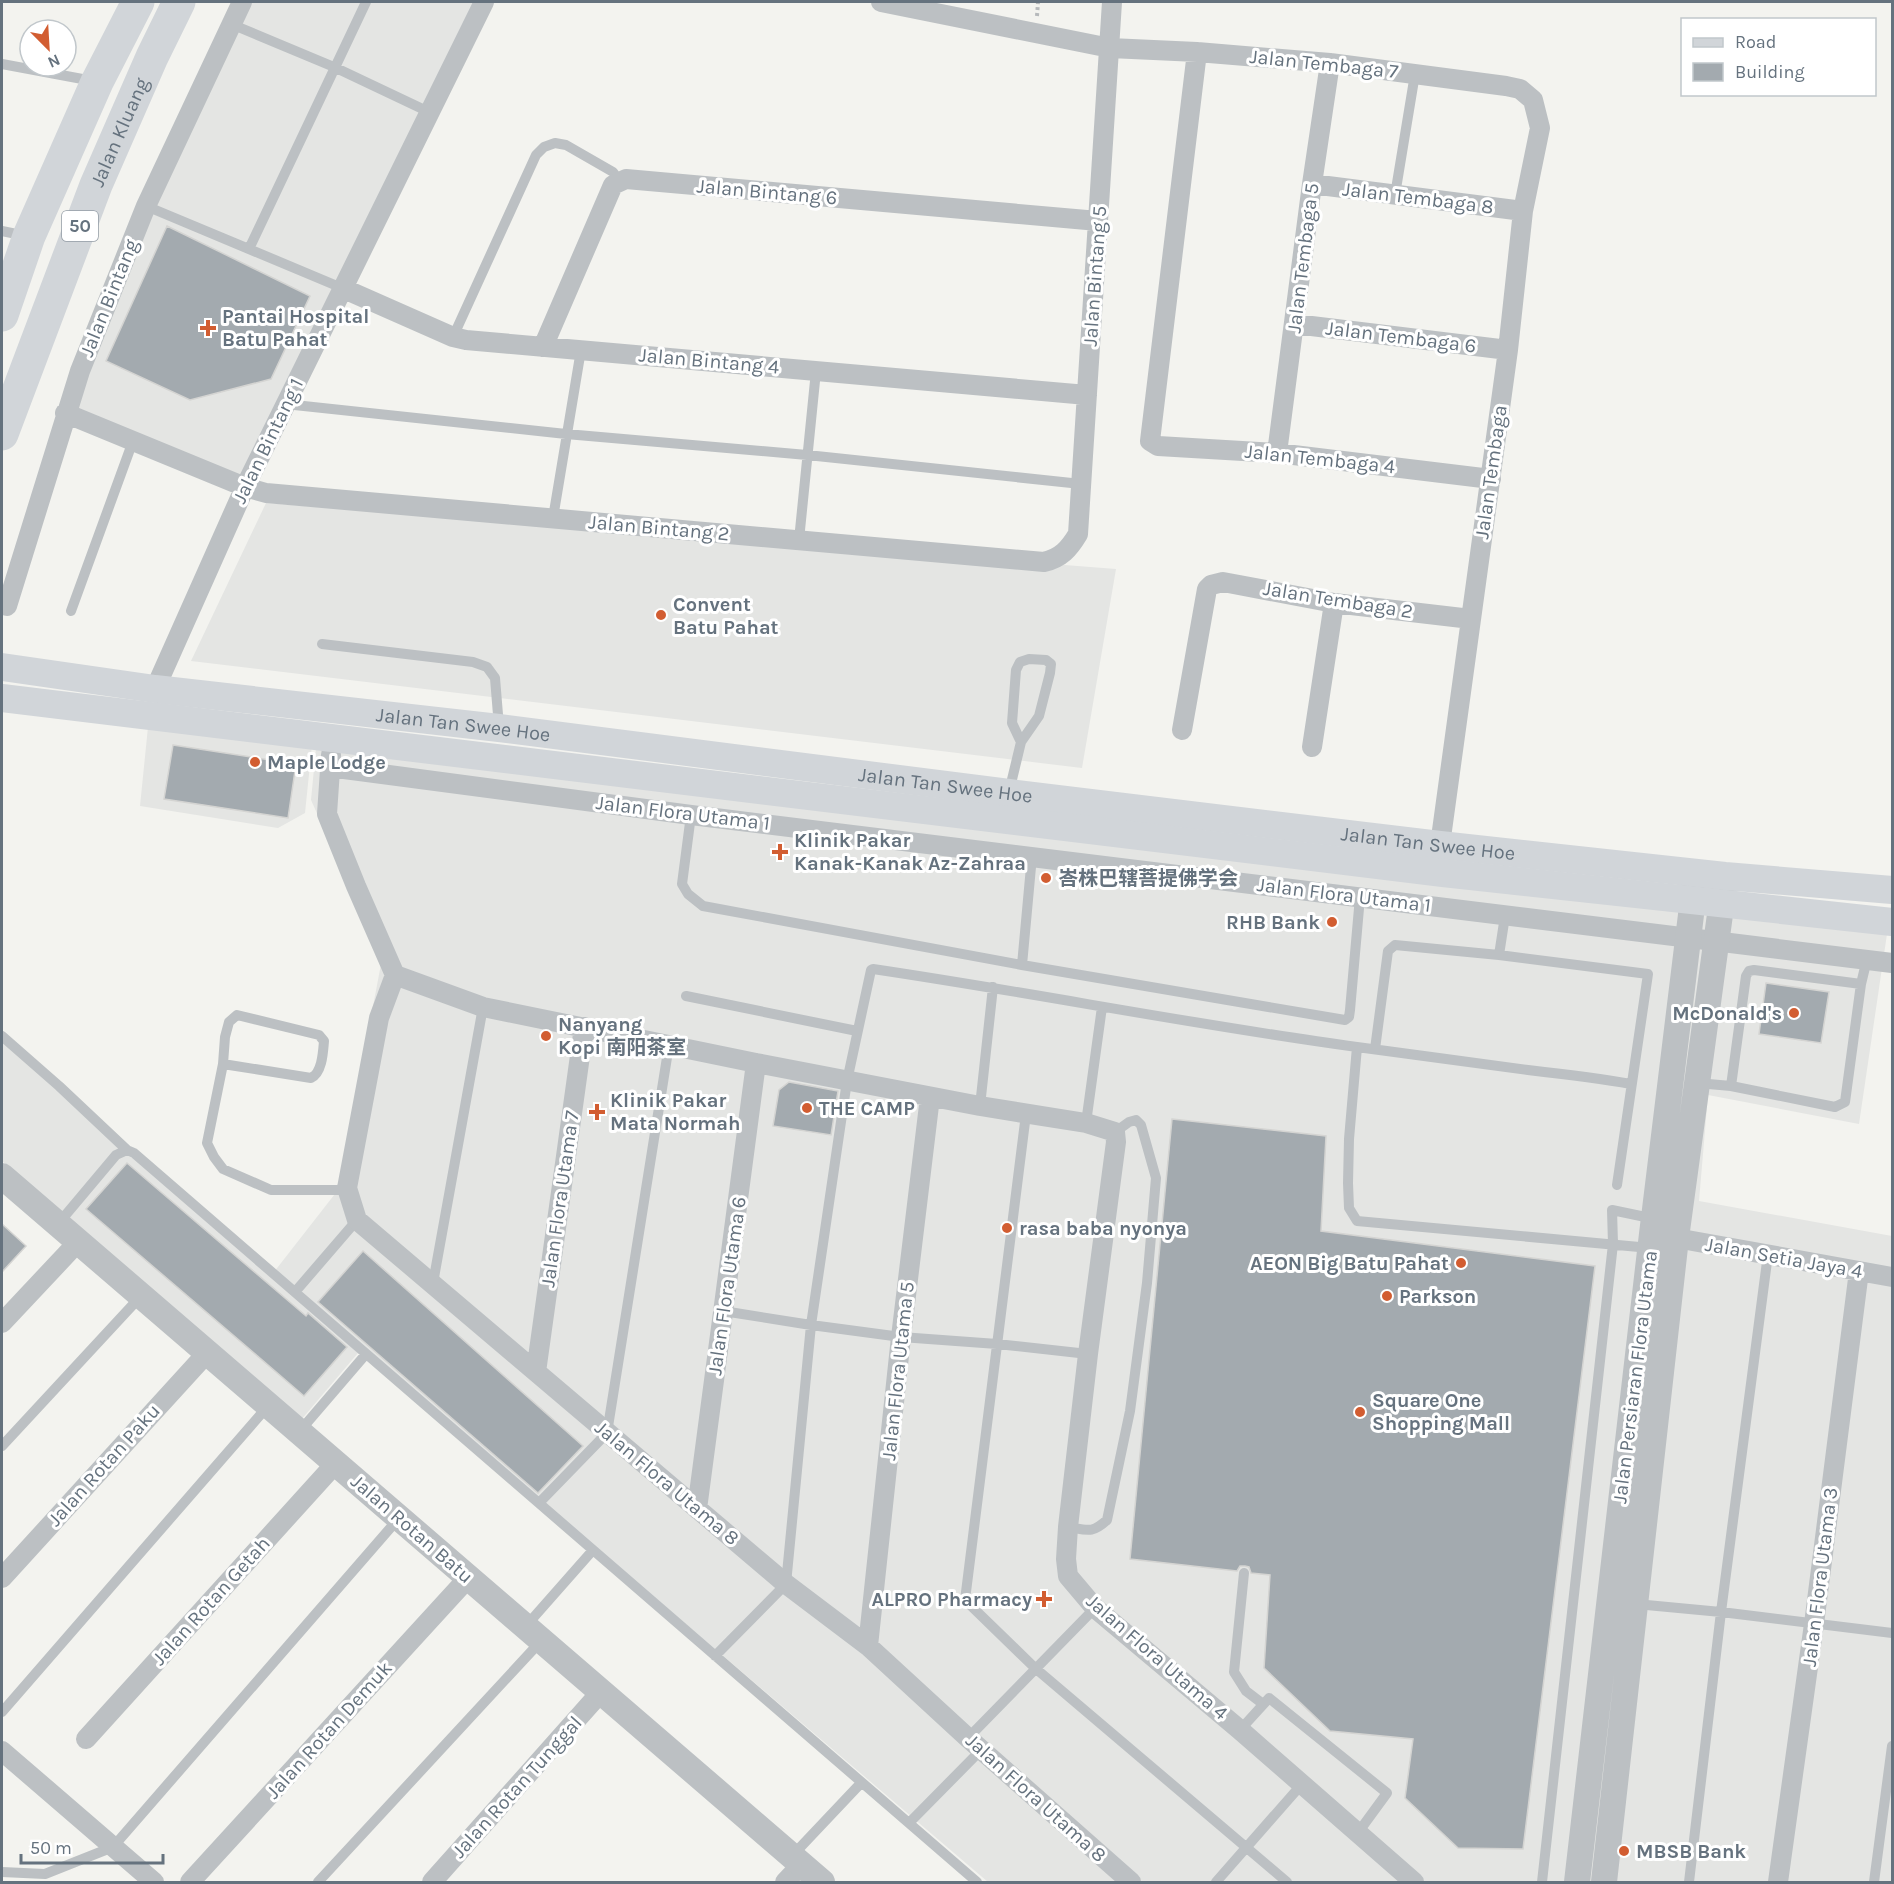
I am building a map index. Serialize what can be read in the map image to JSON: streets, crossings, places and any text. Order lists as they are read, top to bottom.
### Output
{
  "streets": {
    "highway": ["Jalan Kluang", "50"],
    "main road": ["Jalan Tan Swee Hoe"],
    "street": [
      "Jalan Tembaga 7",
      "Jalan Bintang 6",
      "Jalan Tembaga 8",
      "Jalan Tembaga 5",
      "Jalan Bintang 5",
      "Jalan Bintang",
      "Jalan Tembaga 6",
      "Jalan Bintang 4",
      "Jalan Bintang 1",
      "Jalan Tembaga 4",
      "Jalan Tembaga",
      "Jalan Bintang 2",
      "Jalan Tembaga 2",
      "Jalan Flora Utama 1",
      "Jalan Flora Utama 7",
      "Jalan Setia Jaya 4",
      "Jalan Flora Utama 6",
      "Jalan Flora Utama 5",
      "Jalan Persiaran Flora Utama",
      "Jalan Rotan Paku",
      "Jalan Flora Utama 8",
      "Jalan Rotan Batu",
      "Jalan Flora Utama 3",
      "Jalan Rotan Getah",
      "Jalan Flora Utama 4",
      "Jalan Rotan Demuk",
      "Jalan Rotan Tunggal"
    ]
  },
  "crossings": [
    ["Jalan Tembaga 7", "Jalan Tembaga 5"],
    ["Jalan Tembaga 7", "Jalan Bintang 5"],
    ["Jalan Tembaga 7", "Jalan Tembaga 4"],
    ["Jalan Tembaga 7", "Jalan Tembaga"],
    ["Jalan Bintang 6", "Jalan Bintang 5"],
    ["Jalan Tembaga 8", "Jalan Tembaga 5"],
    ["Jalan Tembaga 8", "Jalan Tembaga"],
    ["Jalan Tembaga 5", "Jalan Tembaga 6"],
    ["Jalan Tembaga 5", "Jalan Tembaga 4"],
    ["Jalan Bintang 5", "Jalan Bintang 4"],
    ["Jalan Bintang 5", "Jalan Bintang 2"],
    ["Jalan Bintang", "Jalan Bintang 2"],
    ["Jalan Tembaga 6", "Jalan Tembaga"],
    ["Jalan Bintang 4", "Jalan Bintang 1"],
    ["Jalan Bintang 1", "Jalan Bintang 2"],
    ["Jalan Bintang 1", "Jalan Tan Swee Hoe"],
    ["Jalan Tembaga 4", "Jalan Tembaga"],
    ["Jalan Tembaga", "Jalan Tembaga 2"],
    ["Jalan Tembaga", "Jalan Tan Swee Hoe"],
    ["Jalan Tan Swee Hoe", "Jalan Persiaran Flora Utama"],
    ["Jalan Flora Utama 1", "Jalan Persiaran Flora Utama"],
    ["Jalan Flora Utama 7", "Jalan Flora Utama 8"],
    ["Jalan Setia Jaya 4", "Jalan Persiaran Flora Utama"],
    ["Jalan Setia Jaya 4", "Jalan Flora Utama 3"],
    ["Jalan Flora Utama 6", "Jalan Flora Utama 8"],
    ["Jalan Flora Utama 5", "Jalan Flora Utama 8"],
    ["Jalan Rotan Paku", "Jalan Rotan Batu"],
    ["Jalan Rotan Batu", "Jalan Rotan Getah"],
    ["Jalan Rotan Batu", "Jalan Rotan Demuk"],
    ["Jalan Rotan Batu", "Jalan Rotan Tunggal"]
  ],
  "places": {
    "health": [
      "Pantai Hospital Batu Pahat",
      "Klinik Pakar Kanak-Kanak Az-Zahraa",
      "Klinik Pakar Mata Normah",
      "ALPRO Pharmacy"
    ],
    "other": [
      "Convent Batu Pahat",
      "Maple Lodge",
      "峇株巴辖菩提佛学会",
      "RHB Bank",
      "McDonald's",
      "Nanyang Kopi 南阳茶室",
      "THE CAMP",
      "rasa baba nyonya",
      "AEON Big Batu Pahat",
      "Parkson",
      "Square One Shopping Mall",
      "MBSB Bank"
    ]
  },
  "legend": ["Road", "Building"],
  "scale_bar": "50 m",
  "north": "bottom right"
}
